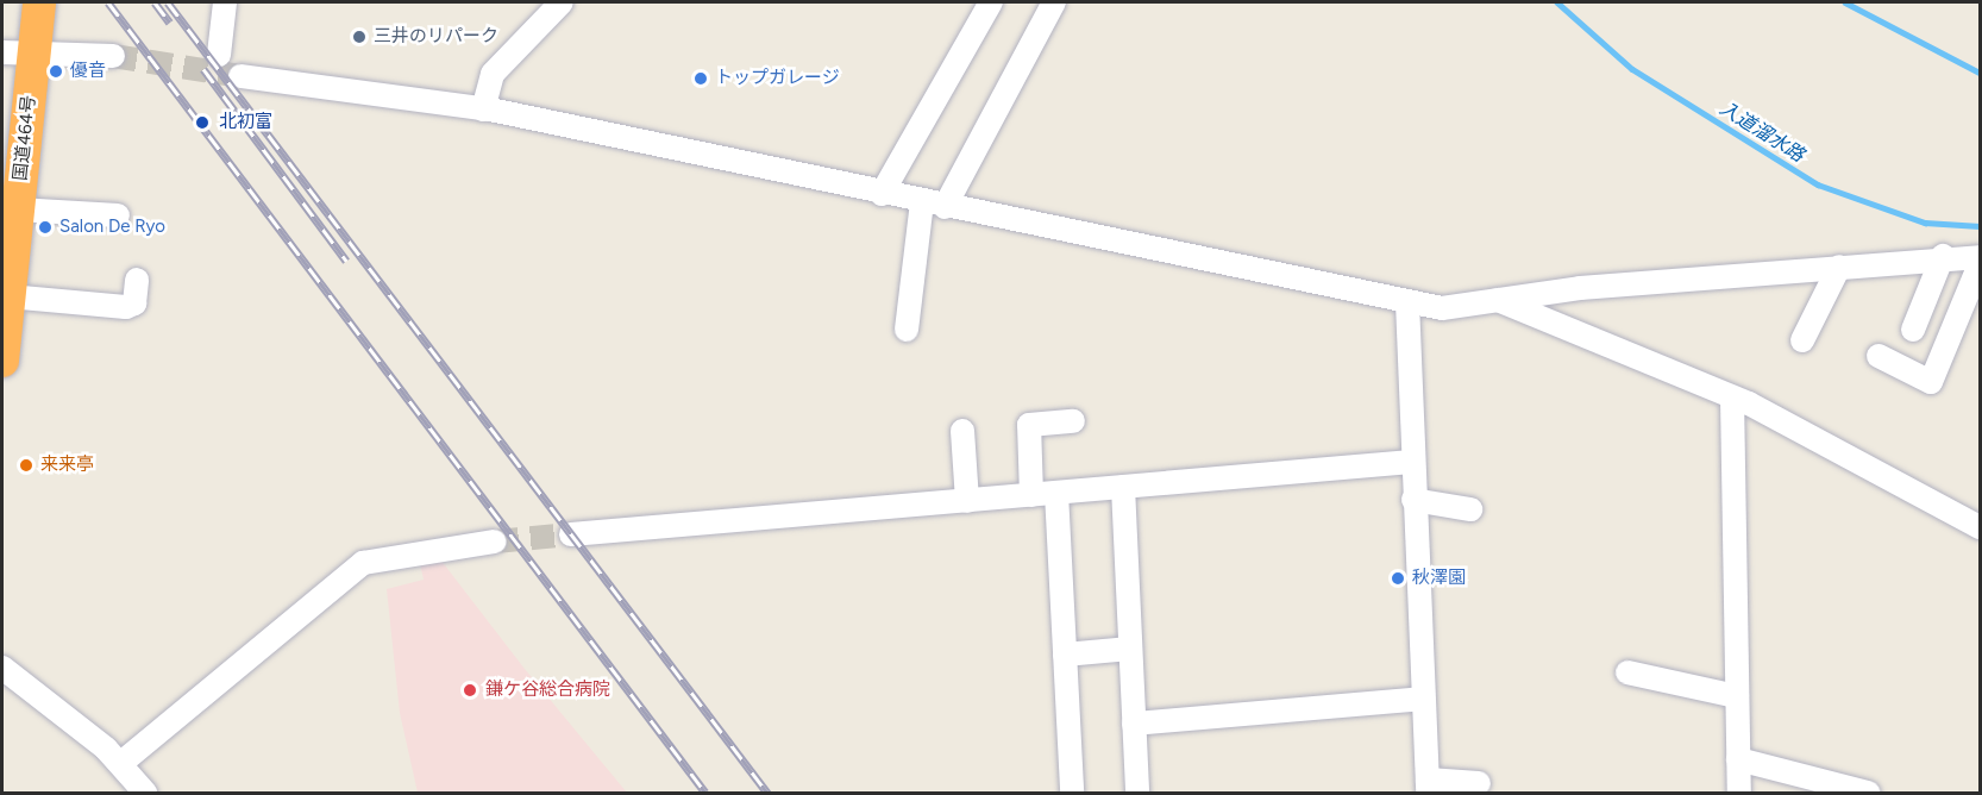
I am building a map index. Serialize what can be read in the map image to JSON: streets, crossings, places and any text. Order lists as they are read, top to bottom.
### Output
{
  "streets": {
    "highway": ["国道464号"]
  },
  "water": ["入道溜水路"],
  "places": [
    "三井のリパーク",
    "優音",
    "トップガレージ",
    "北初富",
    "Salon De Ryo",
    "来来亭",
    "秋澤園",
    "鎌ケ谷総合病院"
  ]
}
